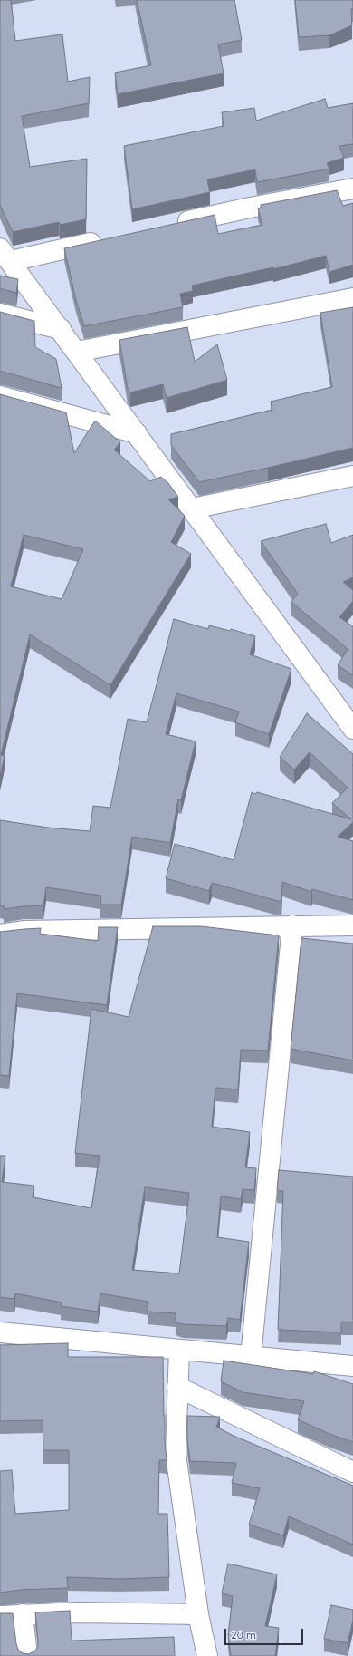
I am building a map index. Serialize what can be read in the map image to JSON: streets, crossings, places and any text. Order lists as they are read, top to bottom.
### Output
{
  "scale_bar": "20 m"
}
